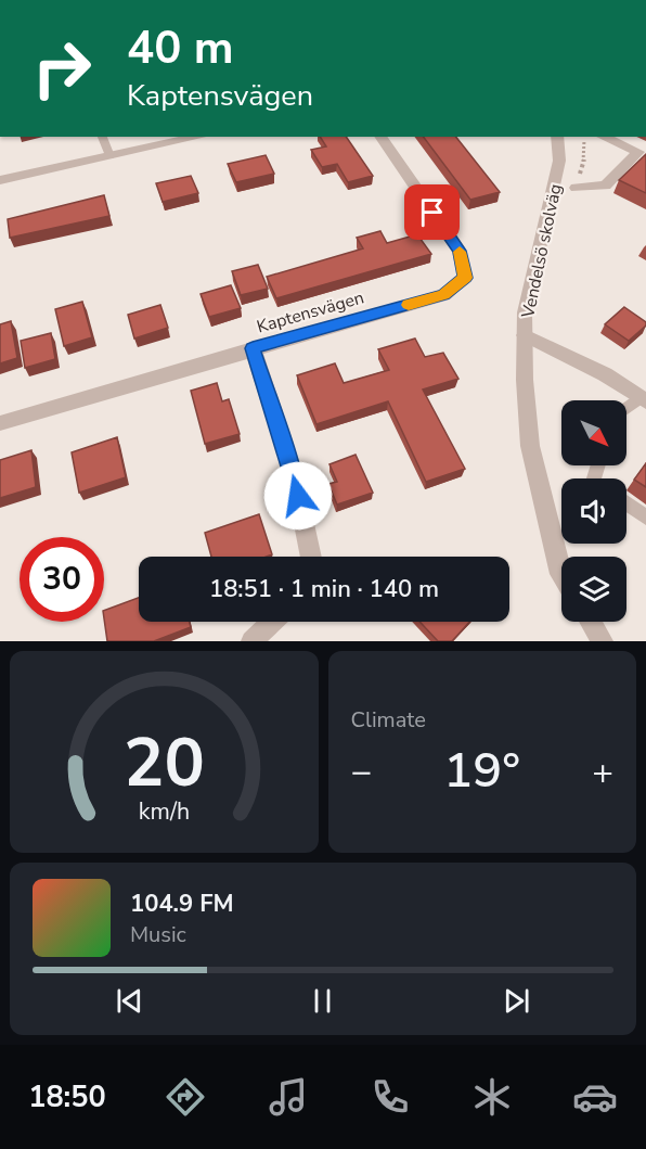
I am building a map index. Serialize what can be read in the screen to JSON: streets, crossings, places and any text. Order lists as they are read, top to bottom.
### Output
{
  "streets": {
    "street": ["Vendelsö skolväg", "Kaptensvägen"]
  },
  "north": "bottom right",
  "page": {
    "turn": ["40 m", "Kaptensvägen"],
    "limit": "30",
    "trip": "18:51 · 1 min · 140 m",
    "tile": "Climate",
    "heat": ["−", "19°", "+"],
    "song": ["104.9 FM", "Music"],
    "tabs": "18:50",
    "gauge": ["20", "km/h"]
  }
}
